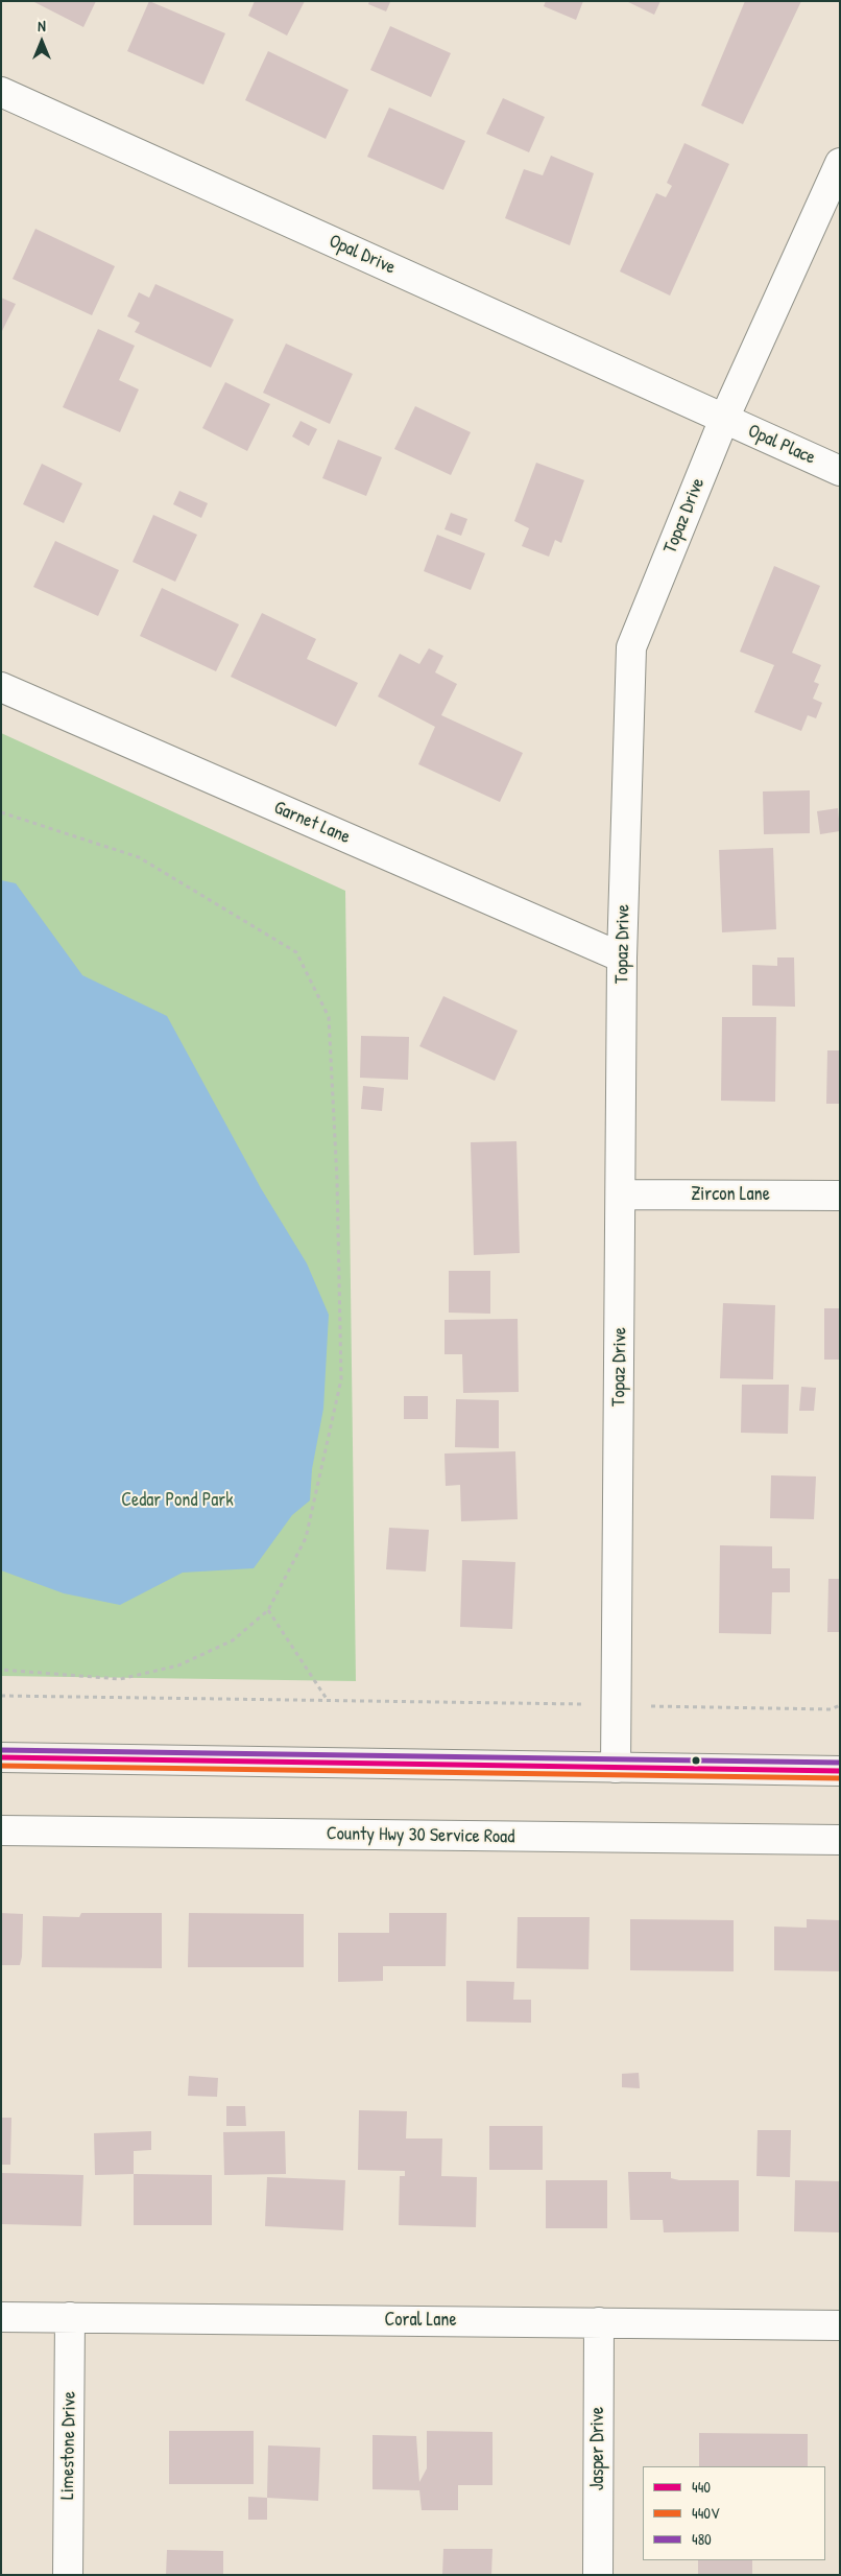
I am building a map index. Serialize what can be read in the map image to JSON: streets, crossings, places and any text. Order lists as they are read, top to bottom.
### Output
{
  "streets": {
    "street": [
      "Opal Drive",
      "Opal Place",
      "Topaz Drive",
      "Garnet Lane",
      "Zircon Lane",
      "County Hwy 30 Service Road",
      "Coral Lane",
      "Limestone Drive",
      "Jasper Drive"
    ]
  },
  "crossings": [
    ["Opal Drive", "Opal Place"],
    ["Opal Drive", "Topaz Drive"],
    ["Opal Place", "Topaz Drive"],
    ["Topaz Drive", "Garnet Lane"],
    ["Topaz Drive", "Zircon Lane"],
    ["Coral Lane", "Limestone Drive"],
    ["Coral Lane", "Jasper Drive"]
  ],
  "parks": ["Cedar Pond Park"],
  "lines": ["transit line 480", "transit line 440", "transit line 440V"],
  "legend": ["440", "440V", "480"],
  "north": "top"
}
